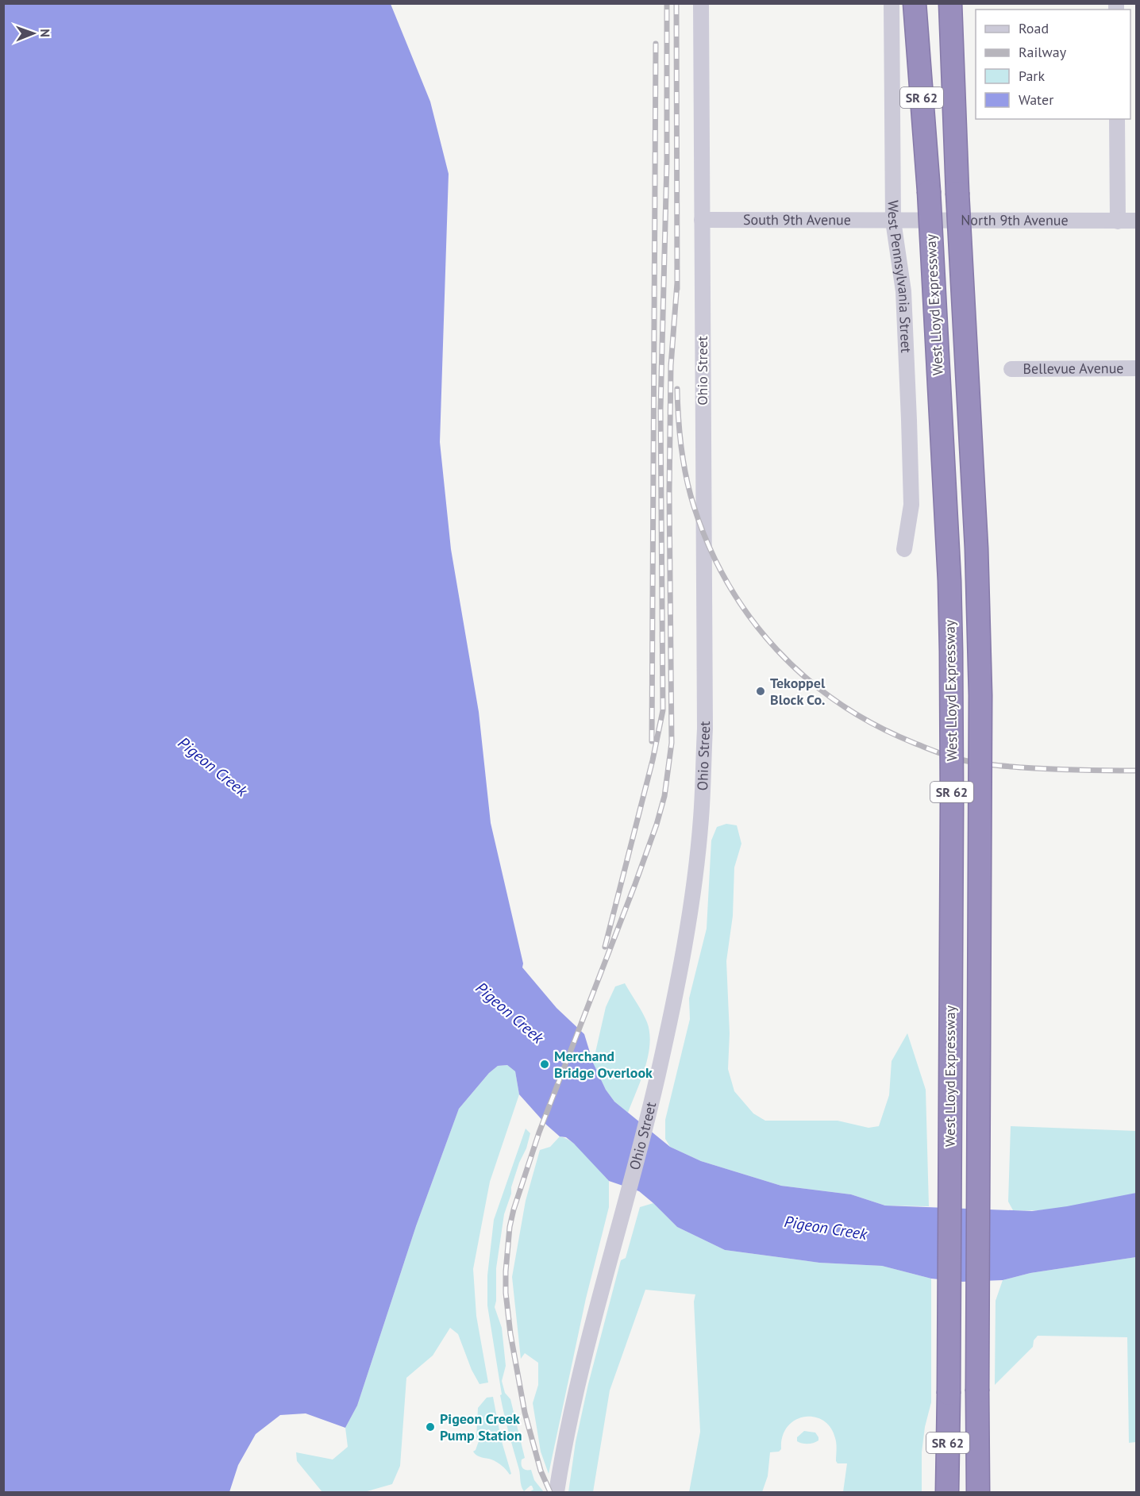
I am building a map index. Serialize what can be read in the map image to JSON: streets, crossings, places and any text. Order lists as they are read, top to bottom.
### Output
{
  "streets": {
    "highway": ["SR 62", "West Lloyd Expressway"],
    "street": [
      "South 9th Avenue",
      "North 9th Avenue",
      "West Pennsylvania Street",
      "Bellevue Avenue",
      "Ohio Street"
    ]
  },
  "crossings": [
    ["South 9th Avenue", "North 9th Avenue"],
    ["South 9th Avenue", "West Pennsylvania Street"],
    ["South 9th Avenue", "Ohio Street"],
    ["North 9th Avenue", "West Pennsylvania Street"]
  ],
  "water": ["Pigeon Creek"],
  "places": ["Tekoppel Block Co.", "Merchand Bridge Overlook", "Pigeon Creek Pump Station"],
  "legend": [
    "Road",
    "Railway",
    "Park",
    "Water"
  ],
  "north": "right"
}
